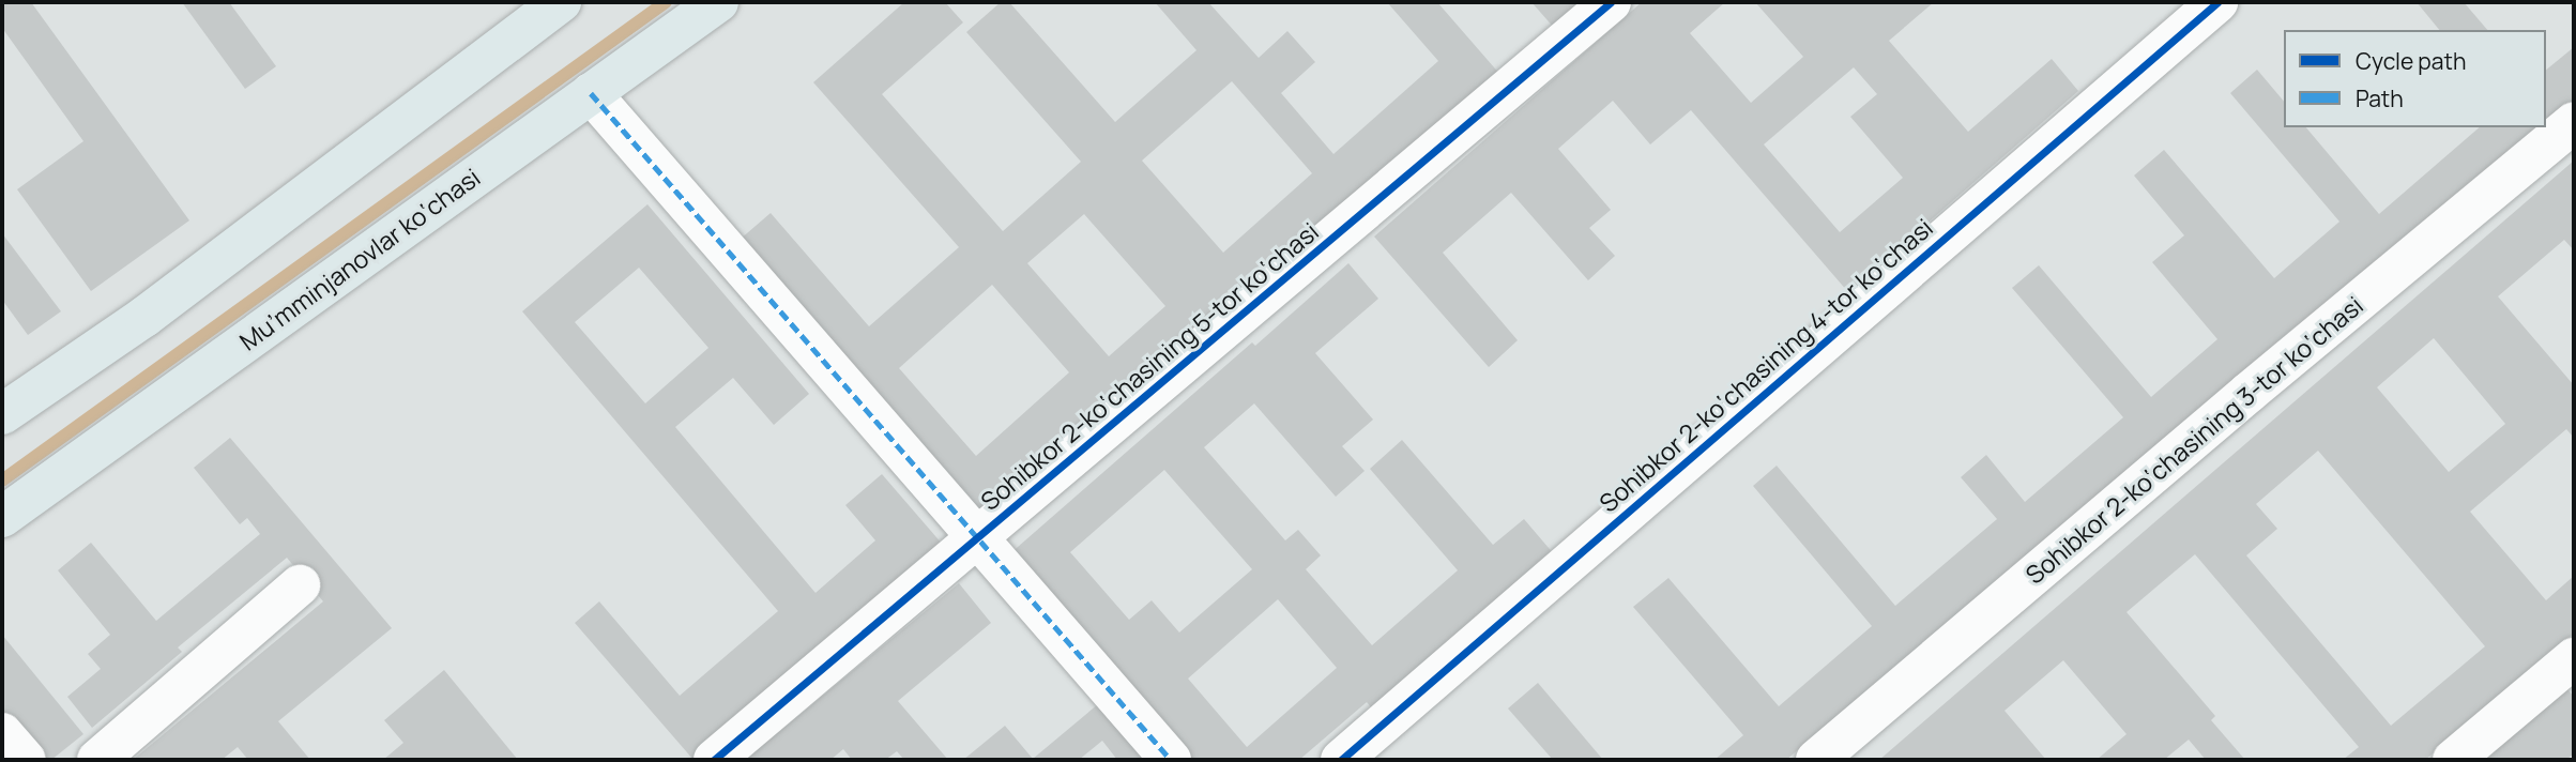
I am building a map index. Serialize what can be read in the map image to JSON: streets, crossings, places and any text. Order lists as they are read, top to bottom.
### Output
{
  "streets": {
    "main road": ["Mu’mminjanovlar ko‘chasi"],
    "street": ["Sohibkor 2-ko‘chasining 4-tor ko‘chasi", "Sohibkor 2-ko‘chasining 5-tor ko‘chasi", "Sohibkor 2-ko‘chasining 3-tor ko‘chasi"]
  },
  "legend": ["Cycle path", "Path"]
}
